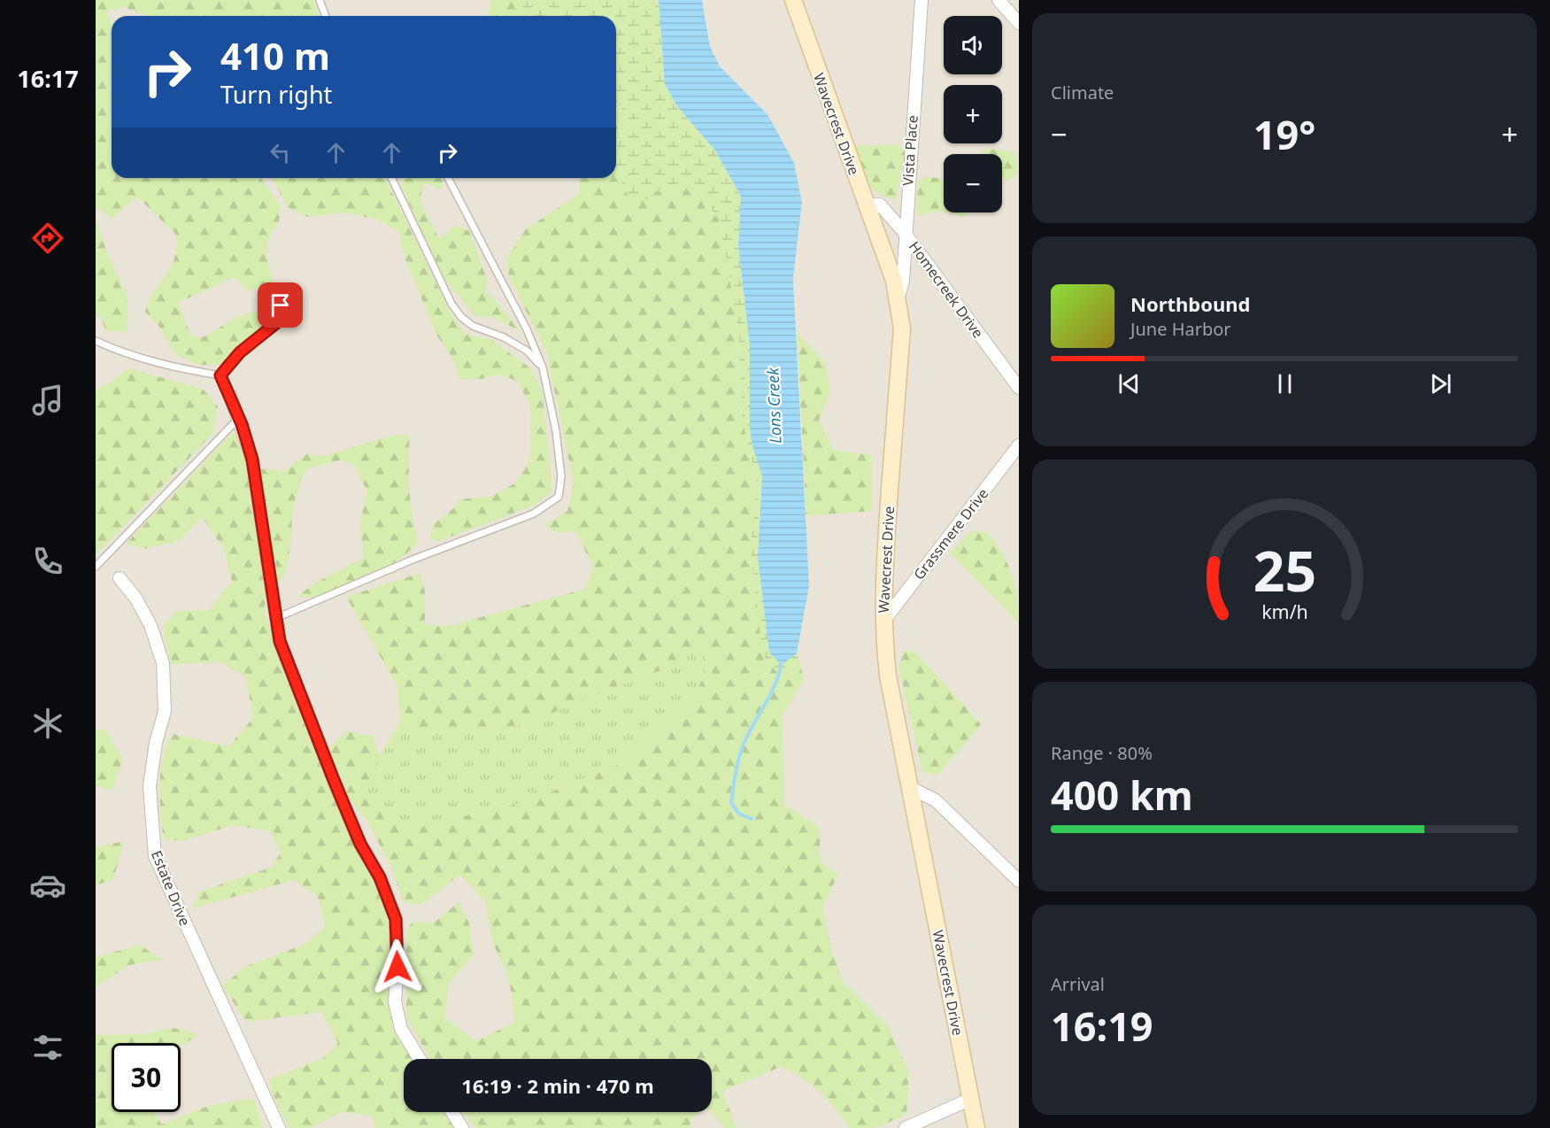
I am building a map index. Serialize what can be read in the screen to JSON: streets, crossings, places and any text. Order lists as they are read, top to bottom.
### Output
{
  "streets": {
    "street": [
      "Wavecrest Drive",
      "Vista Place",
      "Homecreek Drive",
      "Grassmere Drive",
      "Estate Drive"
    ]
  },
  "crossings": [
    ["Wavecrest Drive", "Vista Place"],
    ["Wavecrest Drive", "Homecreek Drive"],
    ["Wavecrest Drive", "Grassmere Drive"],
    ["Vista Place", "Homecreek Drive"]
  ],
  "water": ["Lons Creek"],
  "page": {
    "tabs": "16:17",
    "tile": [
      "Climate",
      ["Range · 80%", "400 km"],
      ["Arrival", "16:19"]
    ],
    "map_buttons": ["+", "−"],
    "turn": ["410 m", "Turn right"],
    "heat": ["−", "19°", "+"],
    "song": ["Northbound", "June Harbor"],
    "limit": "30",
    "trip": "16:19 · 2 min · 470 m",
    "gauge": ["25", "km/h"]
  }
}
